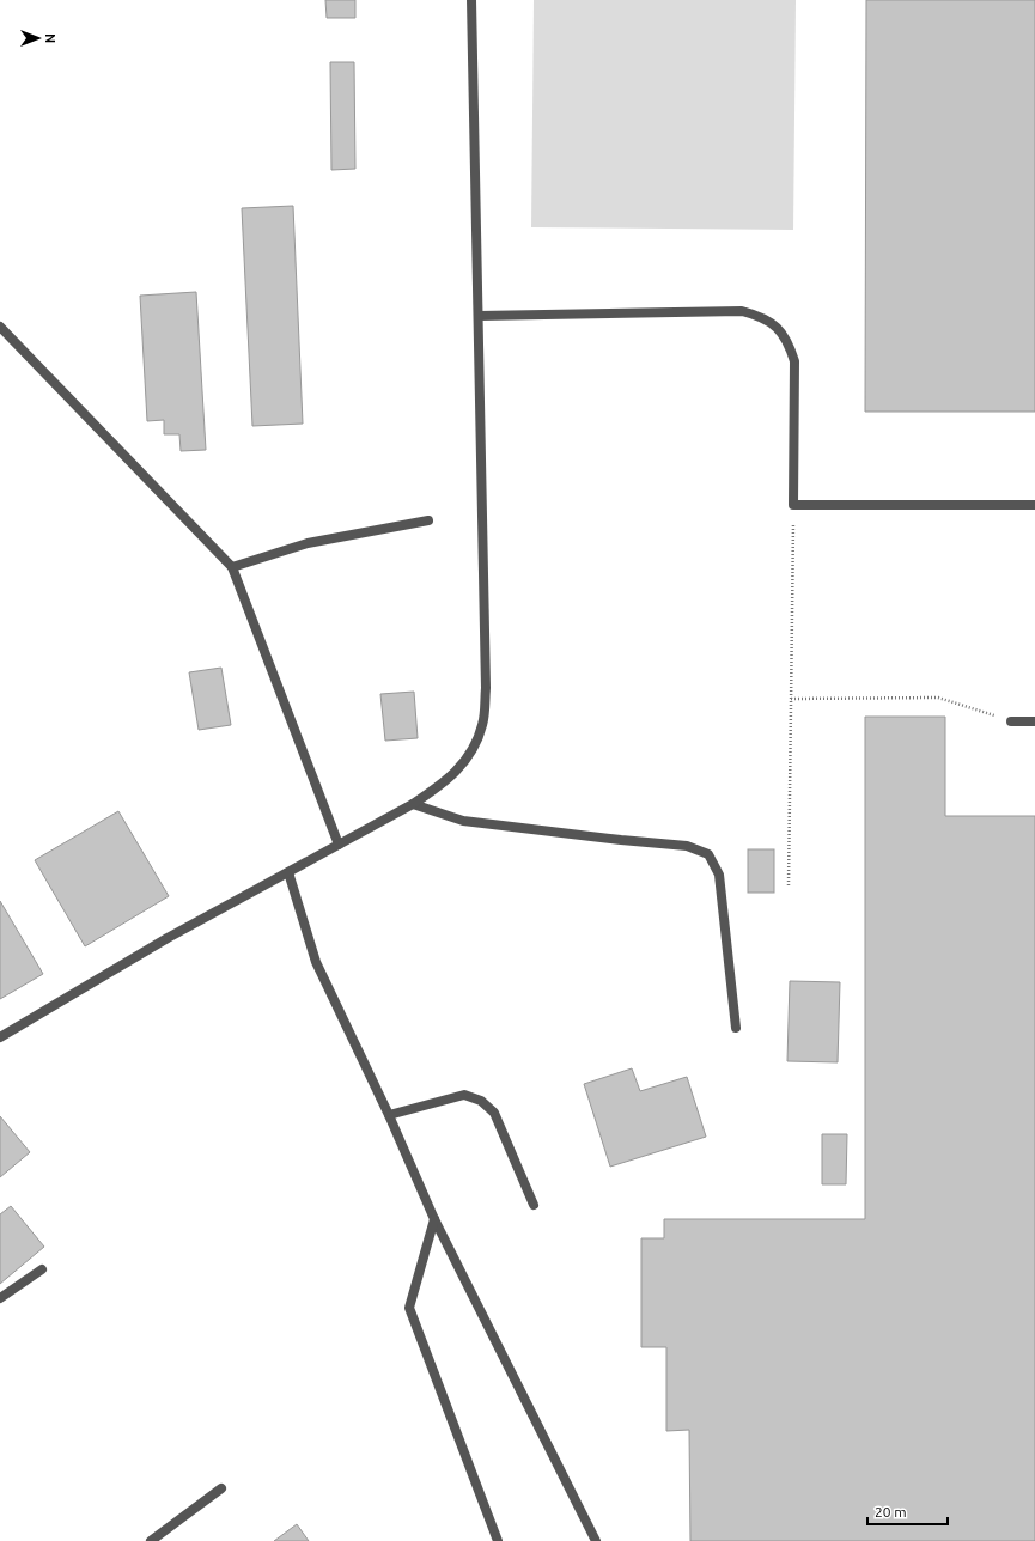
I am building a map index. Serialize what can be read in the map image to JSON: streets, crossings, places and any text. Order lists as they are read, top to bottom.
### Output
{
  "scale_bar": "20 m",
  "north": "right"
}
